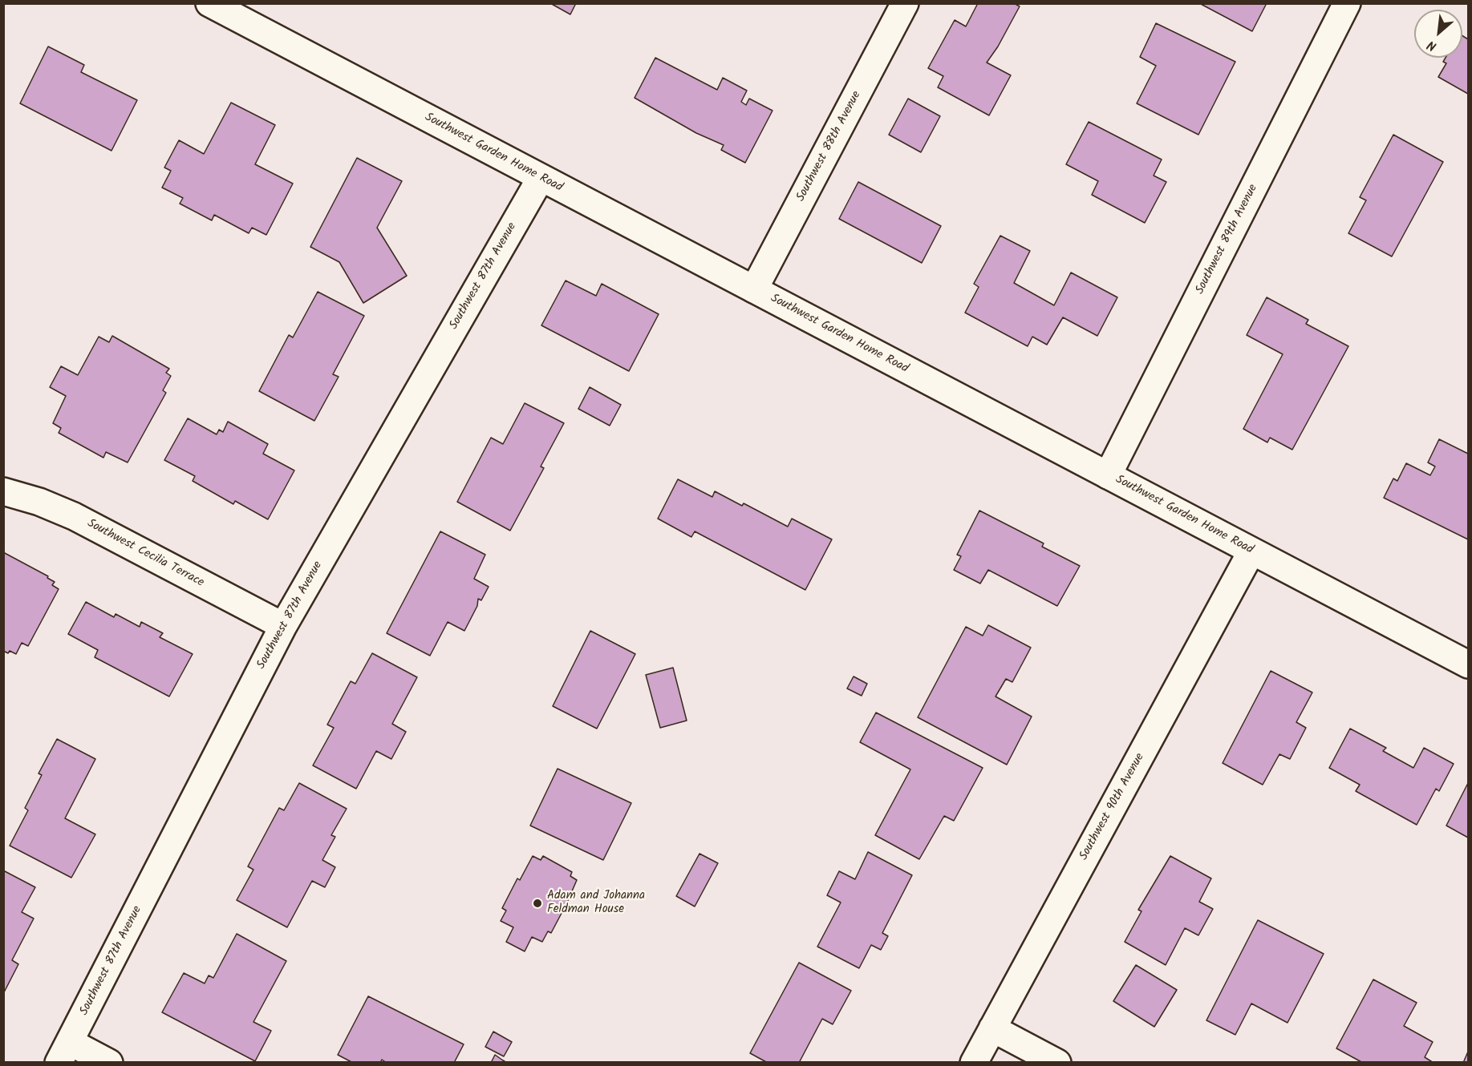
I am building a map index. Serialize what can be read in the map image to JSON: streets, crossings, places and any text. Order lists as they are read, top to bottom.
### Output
{
  "streets": {
    "street": [
      "Southwest 88th Avenue",
      "Southwest Garden Home Road",
      "Southwest 89th Avenue",
      "Southwest 87th Avenue",
      "Southwest Cecilia Terrace",
      "Southwest 90th Avenue"
    ]
  },
  "crossings": [
    ["Southwest 88th Avenue", "Southwest Garden Home Road"],
    ["Southwest Garden Home Road", "Southwest 89th Avenue"],
    ["Southwest Garden Home Road", "Southwest 87th Avenue"],
    ["Southwest Garden Home Road", "Southwest 90th Avenue"],
    ["Southwest 87th Avenue", "Southwest Cecilia Terrace"]
  ],
  "places": ["Adam and Johanna Feldman House"],
  "north": "bottom left"
}
